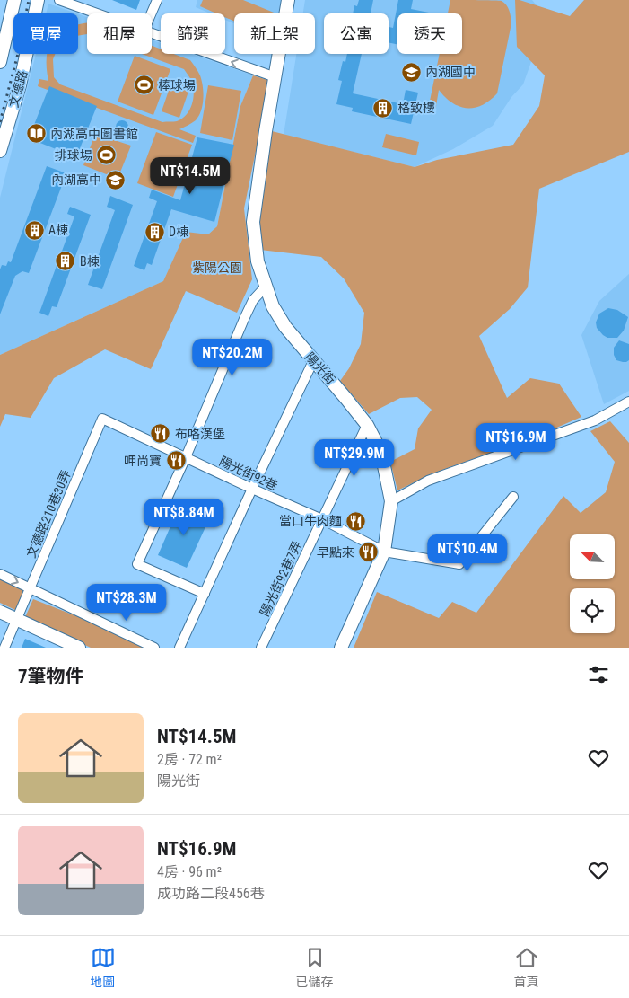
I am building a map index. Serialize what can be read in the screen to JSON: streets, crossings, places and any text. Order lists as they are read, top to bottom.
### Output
{
  "streets": {
    "street": [
      "文德路",
      "陽光街",
      "陽光街92巷",
      "文德路210巷30弄",
      "陽光街92巷7弄"
    ]
  },
  "crossings": [
    ["陽光街", "陽光街92巷"],
    ["陽光街", "陽光街92巷7弄"],
    ["陽光街92巷", "文德路210巷30弄"],
    ["陽光街92巷", "陽光街92巷7弄"]
  ],
  "parks": ["紫陽公園"],
  "places": {
    "school or university": ["內湖國中", "內湖高中"],
    "sports": ["棒球場", "排球場"],
    "building": [
      "格致樓",
      "A棟",
      "D棟",
      "B棟"
    ],
    "library": ["內湖高中圖書館"],
    "restaurant": [
      "布咯漢堡",
      "呷尚寶",
      "當口牛肉麵",
      "早點來"
    ]
  },
  "north": "top left",
  "page": {
    "chip": [
      "買屋",
      "租屋",
      "篩選",
      "新上架",
      "公寓",
      "透天"
    ],
    "price": [
      "NT$14.5M",
      "NT$20.2M",
      "NT$16.9M",
      "NT$29.9M",
      "NT$8.84M",
      "NT$10.4M",
      "NT$28.3M"
    ],
    "heading": "7筆物件",
    "list": [
      {
        "name": "NT$14.5M",
        "note": "2房 · 72 m² · 陽光街"
      },
      {
        "name": "NT$16.9M",
        "note": "4房 · 96 m² · 成功路二段456巷"
      }
    ],
    "tabs": ["地圖", "已儲存", "首頁"]
  }
}
